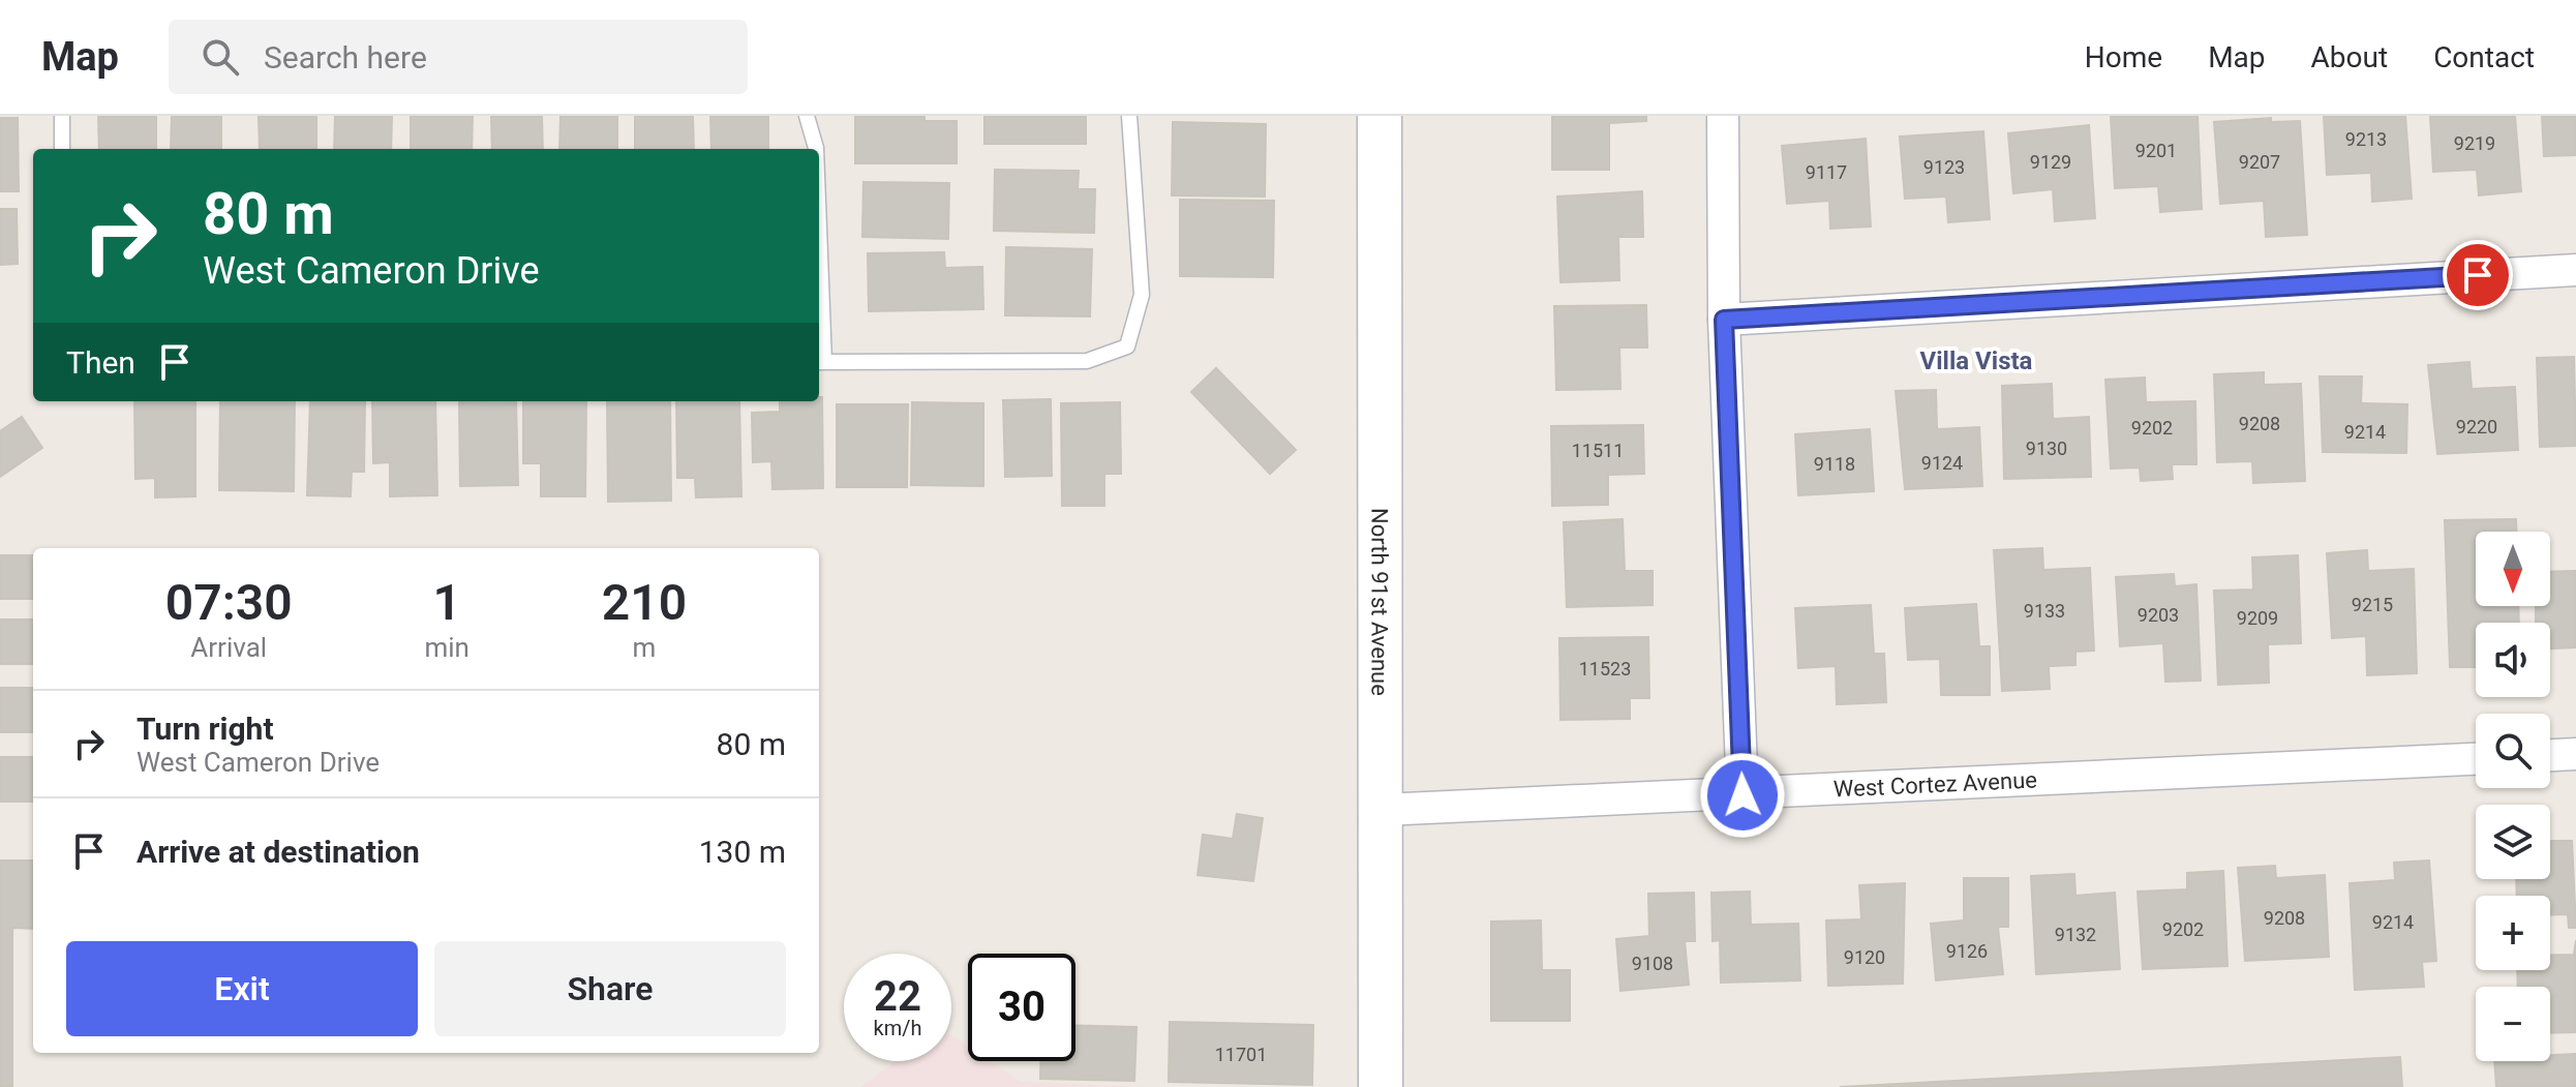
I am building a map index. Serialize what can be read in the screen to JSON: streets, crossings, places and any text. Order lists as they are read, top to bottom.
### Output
{
  "streets": {
    "main road": ["North 91st Avenue"],
    "street": ["West Cortez Avenue"]
  },
  "crossings": [
    ["North 91st Avenue", "West Cortez Avenue"]
  ],
  "districts": ["Villa Vista"],
  "house_numbers": [
    "9213",
    "9219",
    "9201",
    "9129",
    "9207",
    "9123",
    "9117",
    "9208",
    "9220",
    "9202",
    "9214",
    "9130",
    "11511",
    "9124",
    "9118",
    "9215",
    "9133",
    "9203",
    "9209",
    "11523",
    "9208",
    "9214",
    "9202",
    "9132",
    "9126",
    "9120",
    "9108",
    "11701"
  ],
  "north": "bottom",
  "page": {
    "header": "Map",
    "search": "Search here",
    "nav": [
      "Home",
      "Map",
      "About",
      "Contact"
    ],
    "turn": ["80 m", "West Cameron Drive"],
    "then": "Then",
    "map_buttons": ["+", "−"],
    "eta": [
      "07:30",
      "Arrival",
      "1",
      "min",
      "210",
      "m"
    ],
    "list": [
      {
        "name": "Turn right",
        "note": "West Cameron Drive",
        "value": "80 m"
      },
      {
        "name": "Arrive at destination",
        "value": "130 m"
      }
    ],
    "buttons": ["Exit", "Share"],
    "speed": "22 km/h",
    "limit": "30"
  }
}
